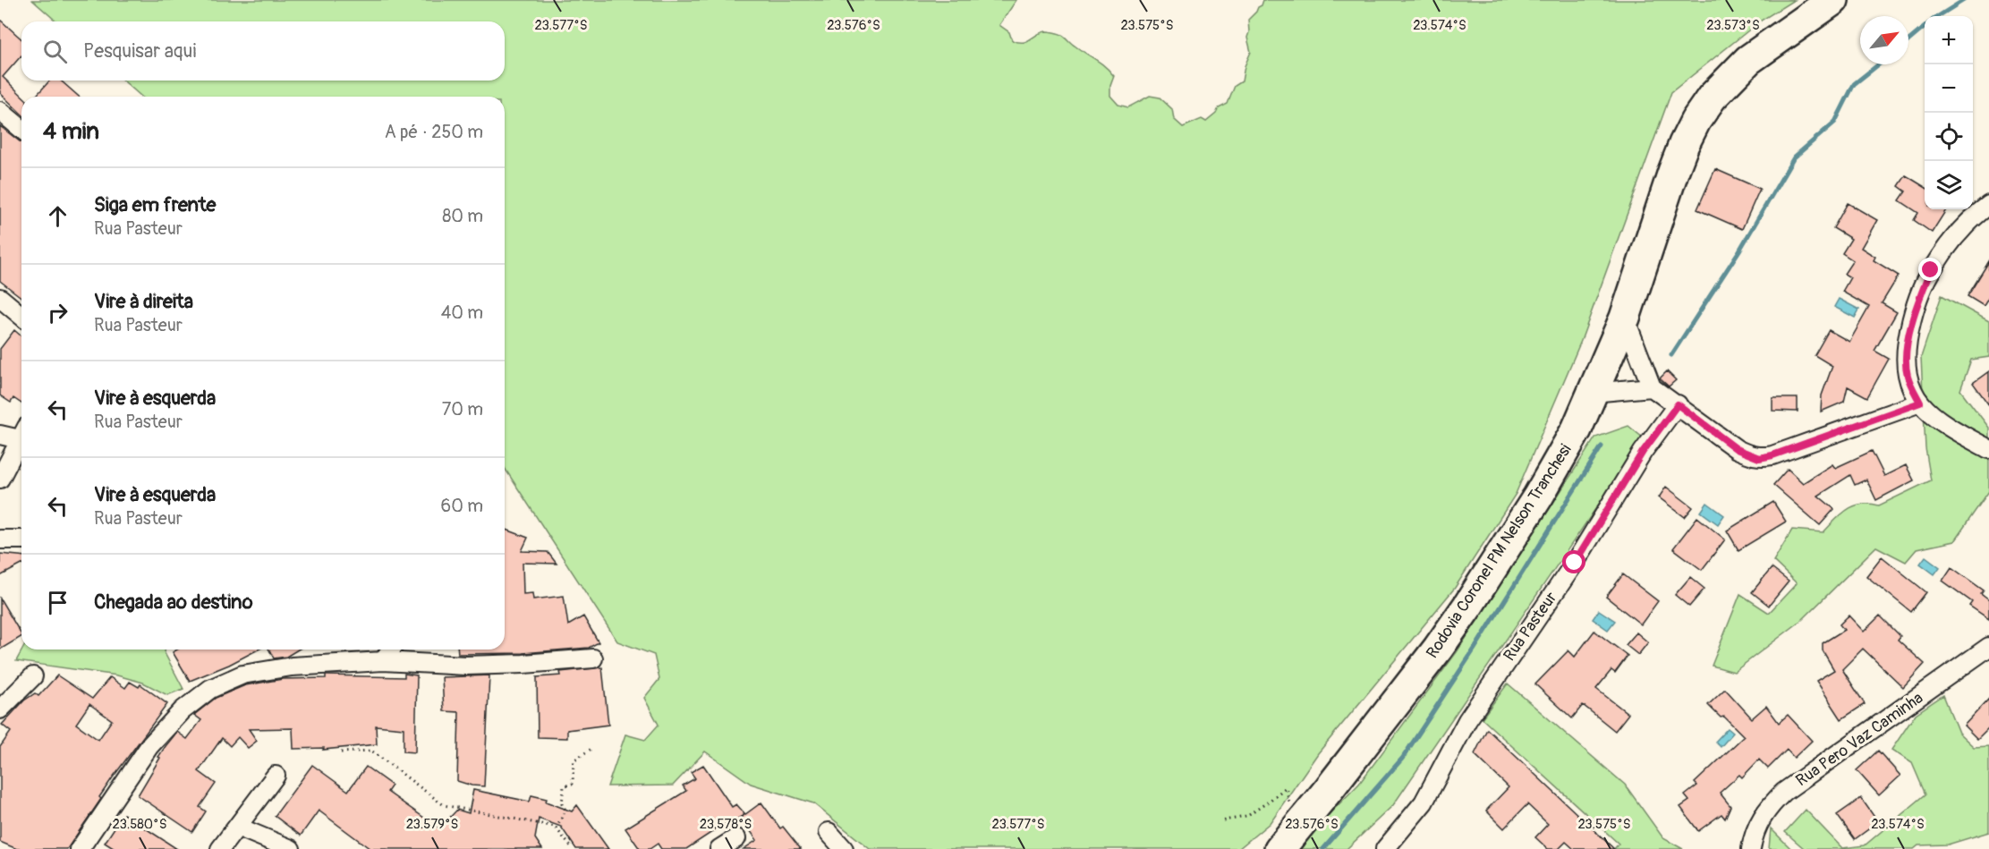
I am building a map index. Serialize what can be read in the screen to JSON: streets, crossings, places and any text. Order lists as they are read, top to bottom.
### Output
{
  "streets": {
    "highway": ["Rodovia Coronel PM Nelson Tranchesi"],
    "street": ["Rua Pasteur", "Rua Pero Vaz Caminha"]
  },
  "north": "top right",
  "page": {
    "map_buttons": ["+", "−"],
    "search": "Pesquisar aqui",
    "heading": ["4 min", "A pé · 250 m"],
    "list": [
      ["Siga em frente", "Rua Pasteur", "80 m"],
      ["Vire à direita", "Rua Pasteur", "40 m"],
      ["Vire à esquerda", "Rua Pasteur", "70 m"],
      ["Vire à esquerda", "Rua Pasteur", "60 m"],
      "Chegada ao destino"
    ]
  },
  "coordinates": [
    "23.577°S",
    "23.576°S",
    "23.575°S",
    "23.574°S",
    "23.573°S",
    "23.580°S",
    "23.579°S",
    "23.578°S"
  ]
}
